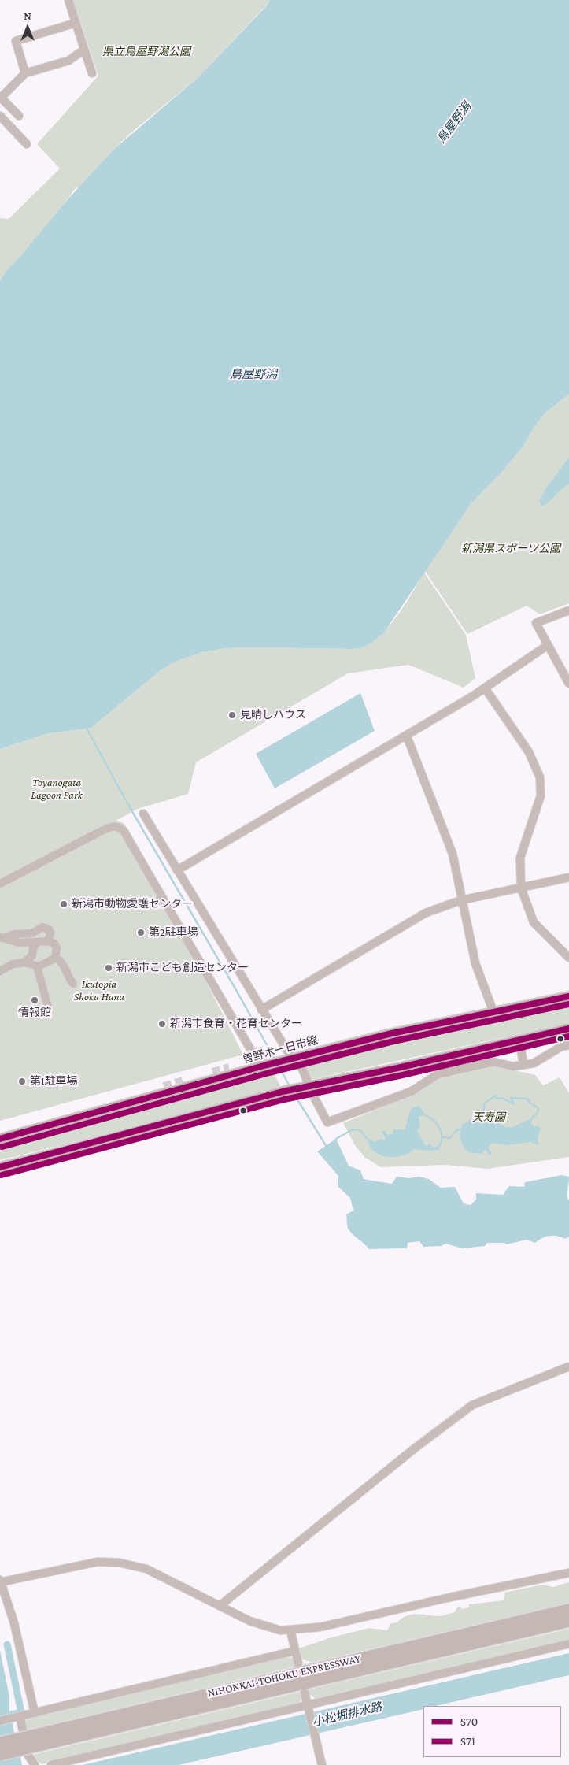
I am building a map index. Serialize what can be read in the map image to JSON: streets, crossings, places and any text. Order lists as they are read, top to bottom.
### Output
{
  "streets": {
    "highway": ["NIHONKAI-TOHOKU EXPRESSWAY"],
    "main road": ["曽野木一日市線"]
  },
  "water": ["鳥屋野潟", "小松堀排水路"],
  "parks": [
    "県立鳥屋野潟公園",
    "新潟県スポーツ公園",
    "Toyanogata Lagoon Park",
    "Ikutopia Shoku Hana",
    "天寿園"
  ],
  "places": [
    "見晴しハウス",
    "新潟市動物愛護センター",
    "第2駐車場",
    "新潟市こども創造センター",
    "情報館",
    "新潟市食育・花育センター",
    "第1駐車場"
  ],
  "lines": ["transit line S70", "transit line S71"],
  "legend": ["S70", "S71"],
  "north": "top"
}
